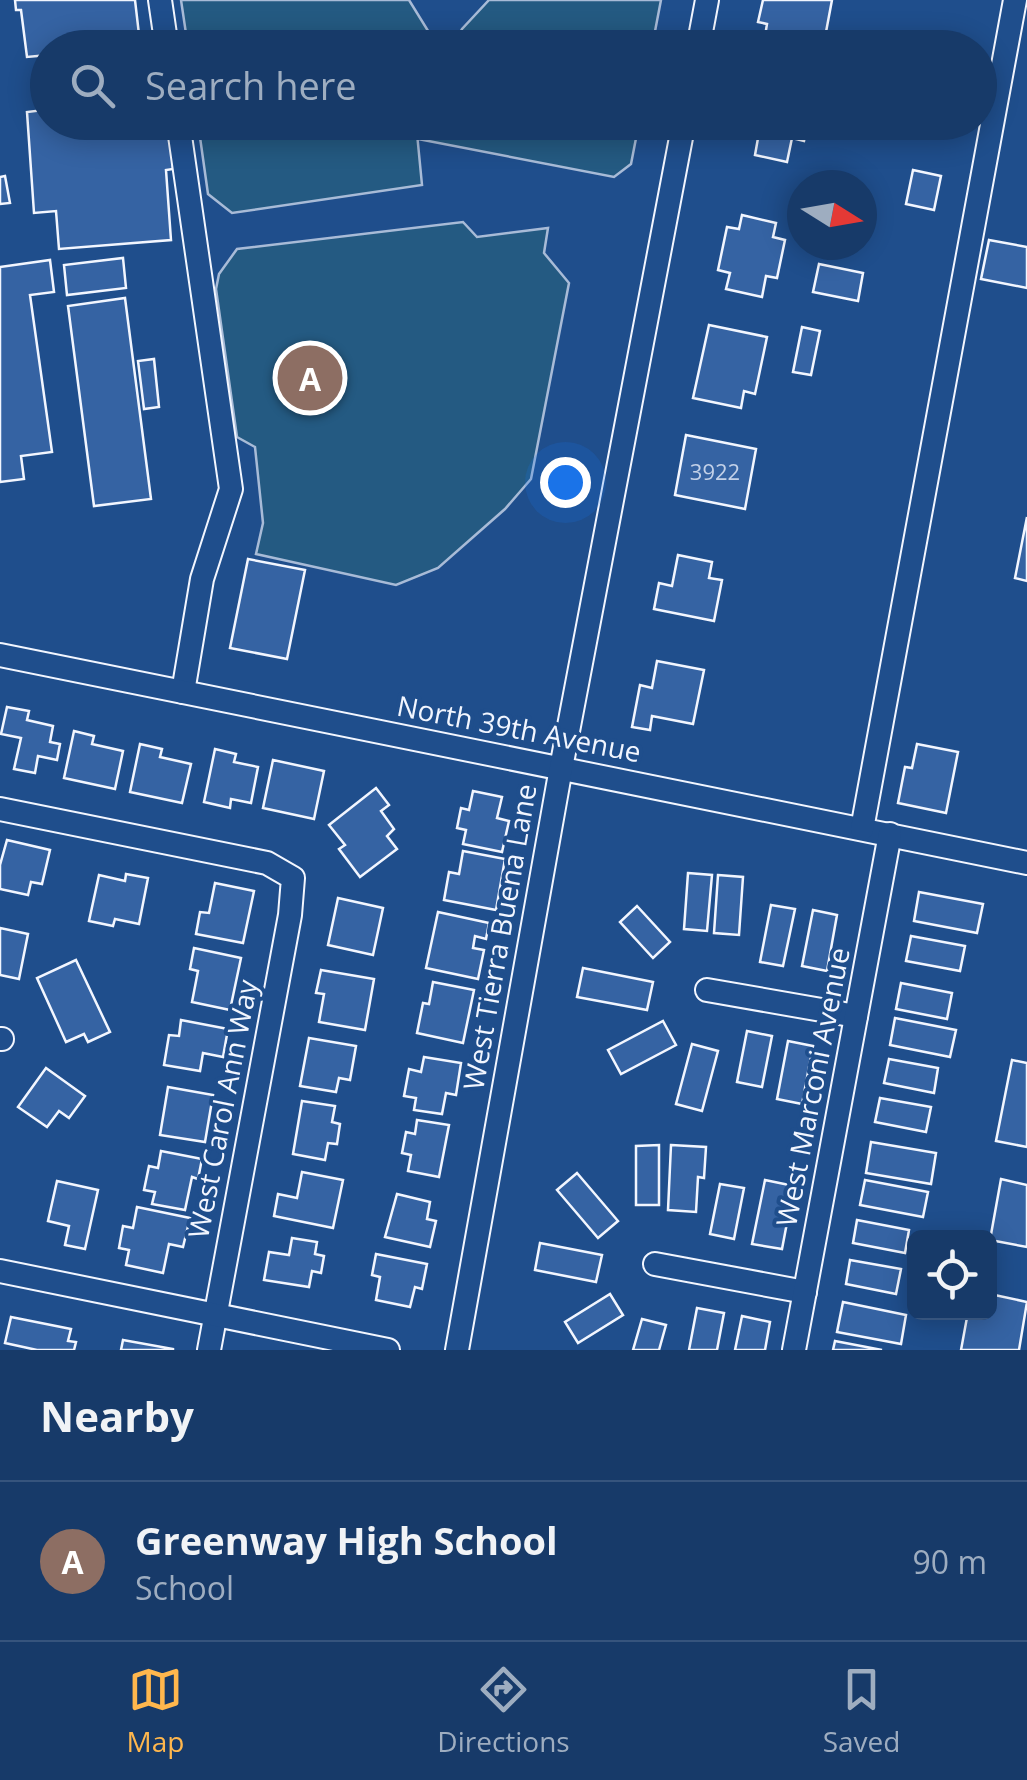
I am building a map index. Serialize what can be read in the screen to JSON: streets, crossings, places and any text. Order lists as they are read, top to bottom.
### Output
{
  "streets": {
    "street": [
      "North 39th Avenue",
      "West Tierra Buena Lane",
      "West Marconi Avenue",
      "West Carol Ann Way"
    ]
  },
  "crossings": [
    ["North 39th Avenue", "West Tierra Buena Lane"],
    ["North 39th Avenue", "West Marconi Avenue"]
  ],
  "house_numbers": ["3922"],
  "north": "right",
  "page": {
    "search": "Search here",
    "pins": "A",
    "heading": "Nearby",
    "list": [
      {
        "mark": "A",
        "name": "Greenway High School",
        "note": "School",
        "value": "90 m"
      }
    ],
    "nav": ["Map", "Directions", "Saved"]
  }
}
